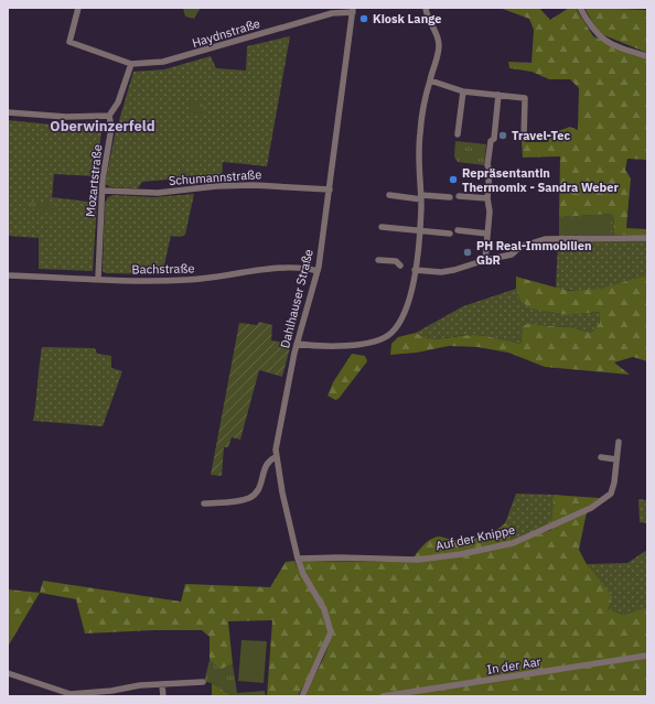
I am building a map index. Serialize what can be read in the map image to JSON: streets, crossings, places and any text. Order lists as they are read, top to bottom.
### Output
{
  "streets": {
    "street": [
      "Haydnstraße",
      "Schumannstraße",
      "Mozartstraße",
      "Bachstraße",
      "Dahlhauser Straße",
      "Auf der Knippe",
      "In der Aar"
    ]
  },
  "crossings": [
    ["Haydnstraße", "Mozartstraße"],
    ["Haydnstraße", "Dahlhauser Straße"],
    ["Schumannstraße", "Mozartstraße"],
    ["Schumannstraße", "Dahlhauser Straße"],
    ["Mozartstraße", "Bachstraße"],
    ["Bachstraße", "Dahlhauser Straße"],
    ["Dahlhauser Straße", "Auf der Knippe"]
  ],
  "districts": ["Oberwinzerfeld"],
  "places": [
    "Kiosk Lange",
    "Travel-Tec",
    "Repräsentantin Thermomix - Sandra Weber",
    "PH Real-Immobilien GbR"
  ]
}
